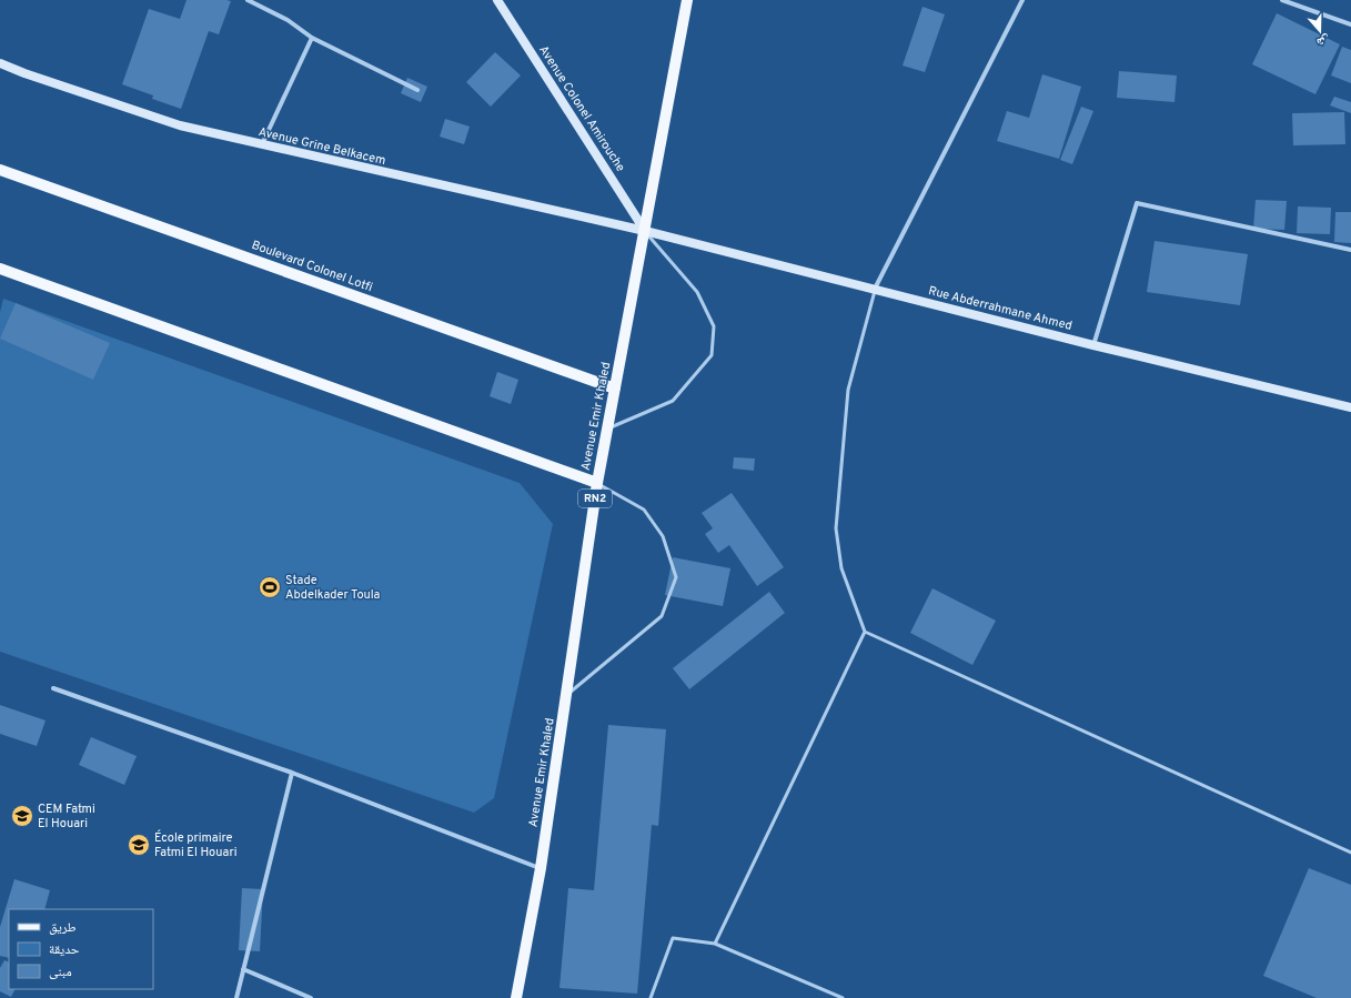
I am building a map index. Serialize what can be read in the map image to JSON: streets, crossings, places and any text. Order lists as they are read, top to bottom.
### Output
{
  "streets": {
    "main road": [
      "Avenue Colonel Amirouche",
      "Avenue Grine Belkacem",
      "Boulevard Colonel Lotfi",
      "Rue Abderrahmane Ahmed",
      "Avenue Emir Khaled",
      "RN2"
    ]
  },
  "crossings": [
    ["Avenue Colonel Amirouche", "Avenue Grine Belkacem"],
    ["Avenue Colonel Amirouche", "Rue Abderrahmane Ahmed"],
    ["Avenue Colonel Amirouche", "Avenue Emir Khaled"],
    ["Avenue Grine Belkacem", "Rue Abderrahmane Ahmed"],
    ["Avenue Grine Belkacem", "Avenue Emir Khaled"],
    ["Boulevard Colonel Lotfi", "Avenue Emir Khaled"],
    ["Rue Abderrahmane Ahmed", "Avenue Emir Khaled"]
  ],
  "places": {
    "sports": ["Stade Abdelkader Toula"],
    "school or university": ["CEM Fatmi El Houari", "École primaire Fatmi El Houari"]
  },
  "legend": ["طريق", "حديقة", "مبنى"],
  "north": "bottom"
}
